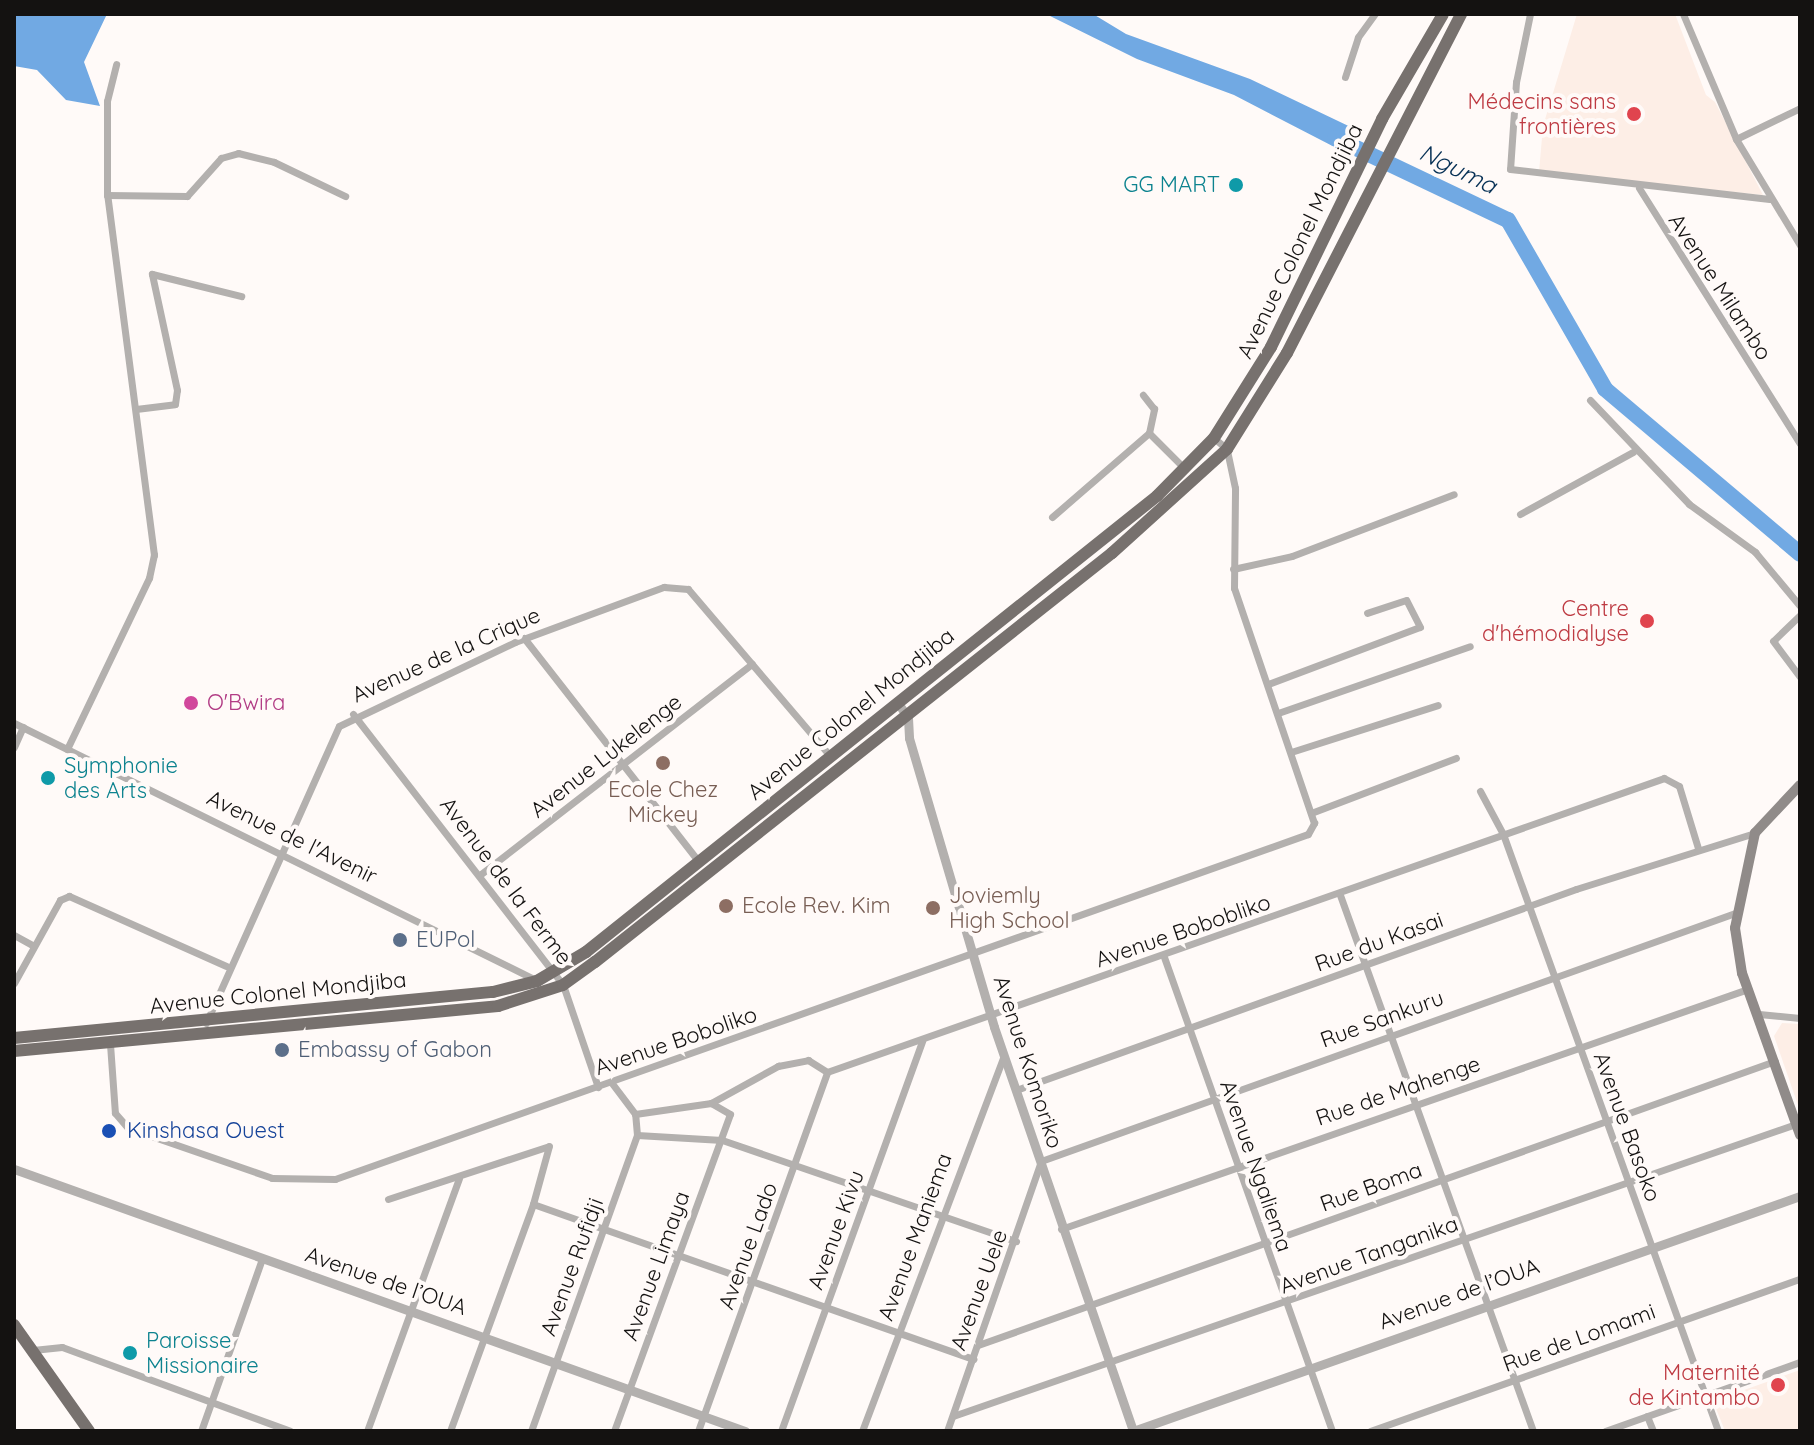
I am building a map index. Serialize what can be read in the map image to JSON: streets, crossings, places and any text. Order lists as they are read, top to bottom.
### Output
{
  "streets": {
    "main road": ["Avenue Colonel Mondjiba"],
    "street": [
      "Avenue Milambo",
      "Avenue de la Crique",
      "Avenue Lukelenge",
      "Avenue de l'Avenir",
      "Avenue de la Ferme",
      "Avenue Bobobliko",
      "Rue du Kasai",
      "Rue Sankuru",
      "Avenue Boboliko",
      "Avenue Komoriko",
      "Rue de Mahenge",
      "Avenue Basoko",
      "Avenue Ngaliema",
      "Rue Boma",
      "Avenue Kivu",
      "Avenue Maniema",
      "Avenue Lado",
      "Avenue Tanganika",
      "Avenue Limaya",
      "Avenue Rufidji",
      "Avenue de l’OUA",
      "Avenue Uele",
      "Rue de Lomami"
    ]
  },
  "crossings": [
    ["Avenue Colonel Mondjiba", "Avenue de la Crique"],
    ["Avenue Colonel Mondjiba", "Avenue de l'Avenir"],
    ["Avenue Colonel Mondjiba", "Avenue de la Ferme"],
    ["Avenue Colonel Mondjiba", "Avenue Boboliko"],
    ["Avenue Colonel Mondjiba", "Avenue Komoriko"],
    ["Avenue de la Crique", "Avenue Lukelenge"],
    ["Avenue de la Crique", "Avenue de l'Avenir"],
    ["Avenue de la Crique", "Avenue de la Ferme"],
    ["Avenue Lukelenge", "Avenue de la Ferme"],
    ["Avenue de l'Avenir", "Avenue de la Ferme"],
    ["Avenue de la Ferme", "Avenue Boboliko"],
    ["Avenue Bobobliko", "Rue du Kasai"],
    ["Avenue Bobobliko", "Avenue Komoriko"],
    ["Avenue Bobobliko", "Avenue Basoko"],
    ["Avenue Bobobliko", "Avenue Ngaliema"],
    ["Avenue Bobobliko", "Avenue Kivu"],
    ["Avenue Bobobliko", "Avenue Lado"],
    ["Rue du Kasai", "Avenue Komoriko"],
    ["Rue du Kasai", "Avenue Basoko"],
    ["Rue du Kasai", "Avenue Ngaliema"],
    ["Rue Sankuru", "Avenue Komoriko"],
    ["Rue Sankuru", "Avenue Basoko"],
    ["Rue Sankuru", "Avenue Ngaliema"],
    ["Rue Sankuru", "Avenue Uele"],
    ["Avenue Boboliko", "Avenue Komoriko"],
    ["Avenue Komoriko", "Rue de Mahenge"],
    ["Avenue Komoriko", "Rue Boma"],
    ["Avenue Komoriko", "Avenue Maniema"],
    ["Avenue Komoriko", "Avenue Tanganika"],
    ["Avenue Komoriko", "Avenue de l’OUA"],
    ["Avenue Komoriko", "Avenue Uele"],
    ["Rue de Mahenge", "Avenue Basoko"],
    ["Rue de Mahenge", "Avenue Ngaliema"],
    ["Avenue Basoko", "Rue Boma"],
    ["Avenue Basoko", "Avenue Tanganika"],
    ["Avenue Basoko", "Avenue de l’OUA"],
    ["Avenue Basoko", "Rue de Lomami"],
    ["Avenue Ngaliema", "Rue Boma"],
    ["Avenue Ngaliema", "Avenue Tanganika"],
    ["Avenue Ngaliema", "Avenue de l’OUA"],
    ["Rue Boma", "Avenue Uele"],
    ["Avenue Lado", "Avenue de l’OUA"],
    ["Avenue Tanganika", "Avenue Uele"],
    ["Avenue Limaya", "Avenue de l’OUA"],
    ["Avenue Rufidji", "Avenue de l’OUA"]
  ],
  "water": ["Nguma"],
  "places": [
    "Médecins sans frontières",
    "GG MART",
    "Centre d'hémodialyse",
    "O'Bwira",
    "Ecole Chez Mickey",
    "Symphonie des Arts",
    "Ecole Rev. Kim",
    "Joviemly High School",
    "EUPol",
    "Embassy of Gabon",
    "Kinshasa Ouest",
    "Paroisse Missionaire",
    "Maternité de Kintambo"
  ]
}
